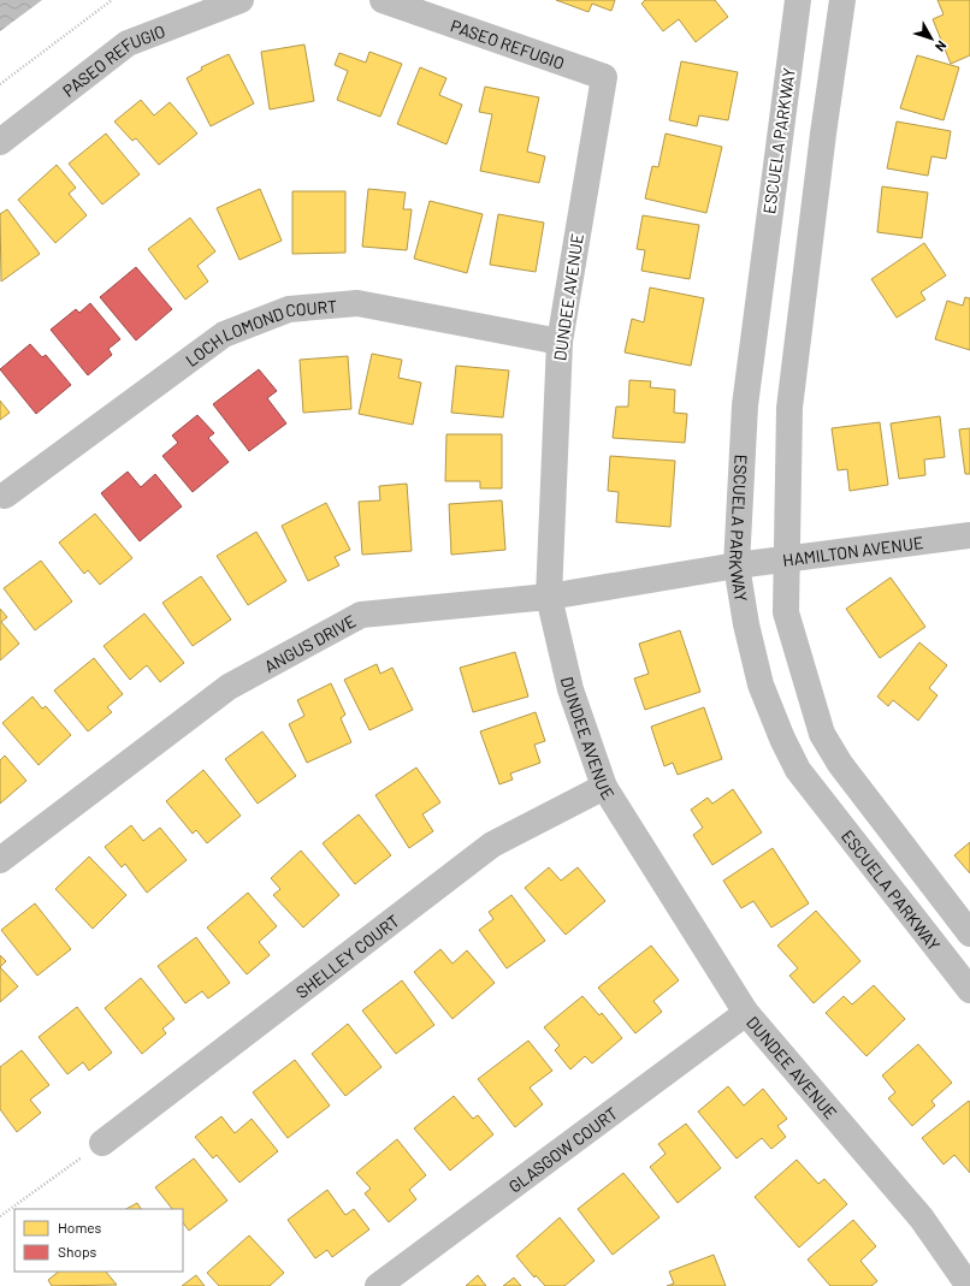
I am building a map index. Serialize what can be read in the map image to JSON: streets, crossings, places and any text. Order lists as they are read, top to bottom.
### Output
{
  "streets": {
    "street": [
      "PASEO REFUGIO",
      "ESCUELA PARKWAY",
      "DUNDEE AVENUE",
      "LOCH LOMOND COURT",
      "HAMILTON AVENUE",
      "ANGUS DRIVE",
      "SHELLEY COURT",
      "GLASGOW COURT"
    ]
  },
  "crossings": [
    ["PASEO REFUGIO", "DUNDEE AVENUE"],
    ["ESCUELA PARKWAY", "HAMILTON AVENUE"],
    ["ESCUELA PARKWAY", "ANGUS DRIVE"],
    ["DUNDEE AVENUE", "LOCH LOMOND COURT"],
    ["DUNDEE AVENUE", "ANGUS DRIVE"],
    ["DUNDEE AVENUE", "SHELLEY COURT"],
    ["DUNDEE AVENUE", "GLASGOW COURT"],
    ["HAMILTON AVENUE", "ANGUS DRIVE"]
  ],
  "legend": ["Homes", "Shops"],
  "north": "bottom right"
}
